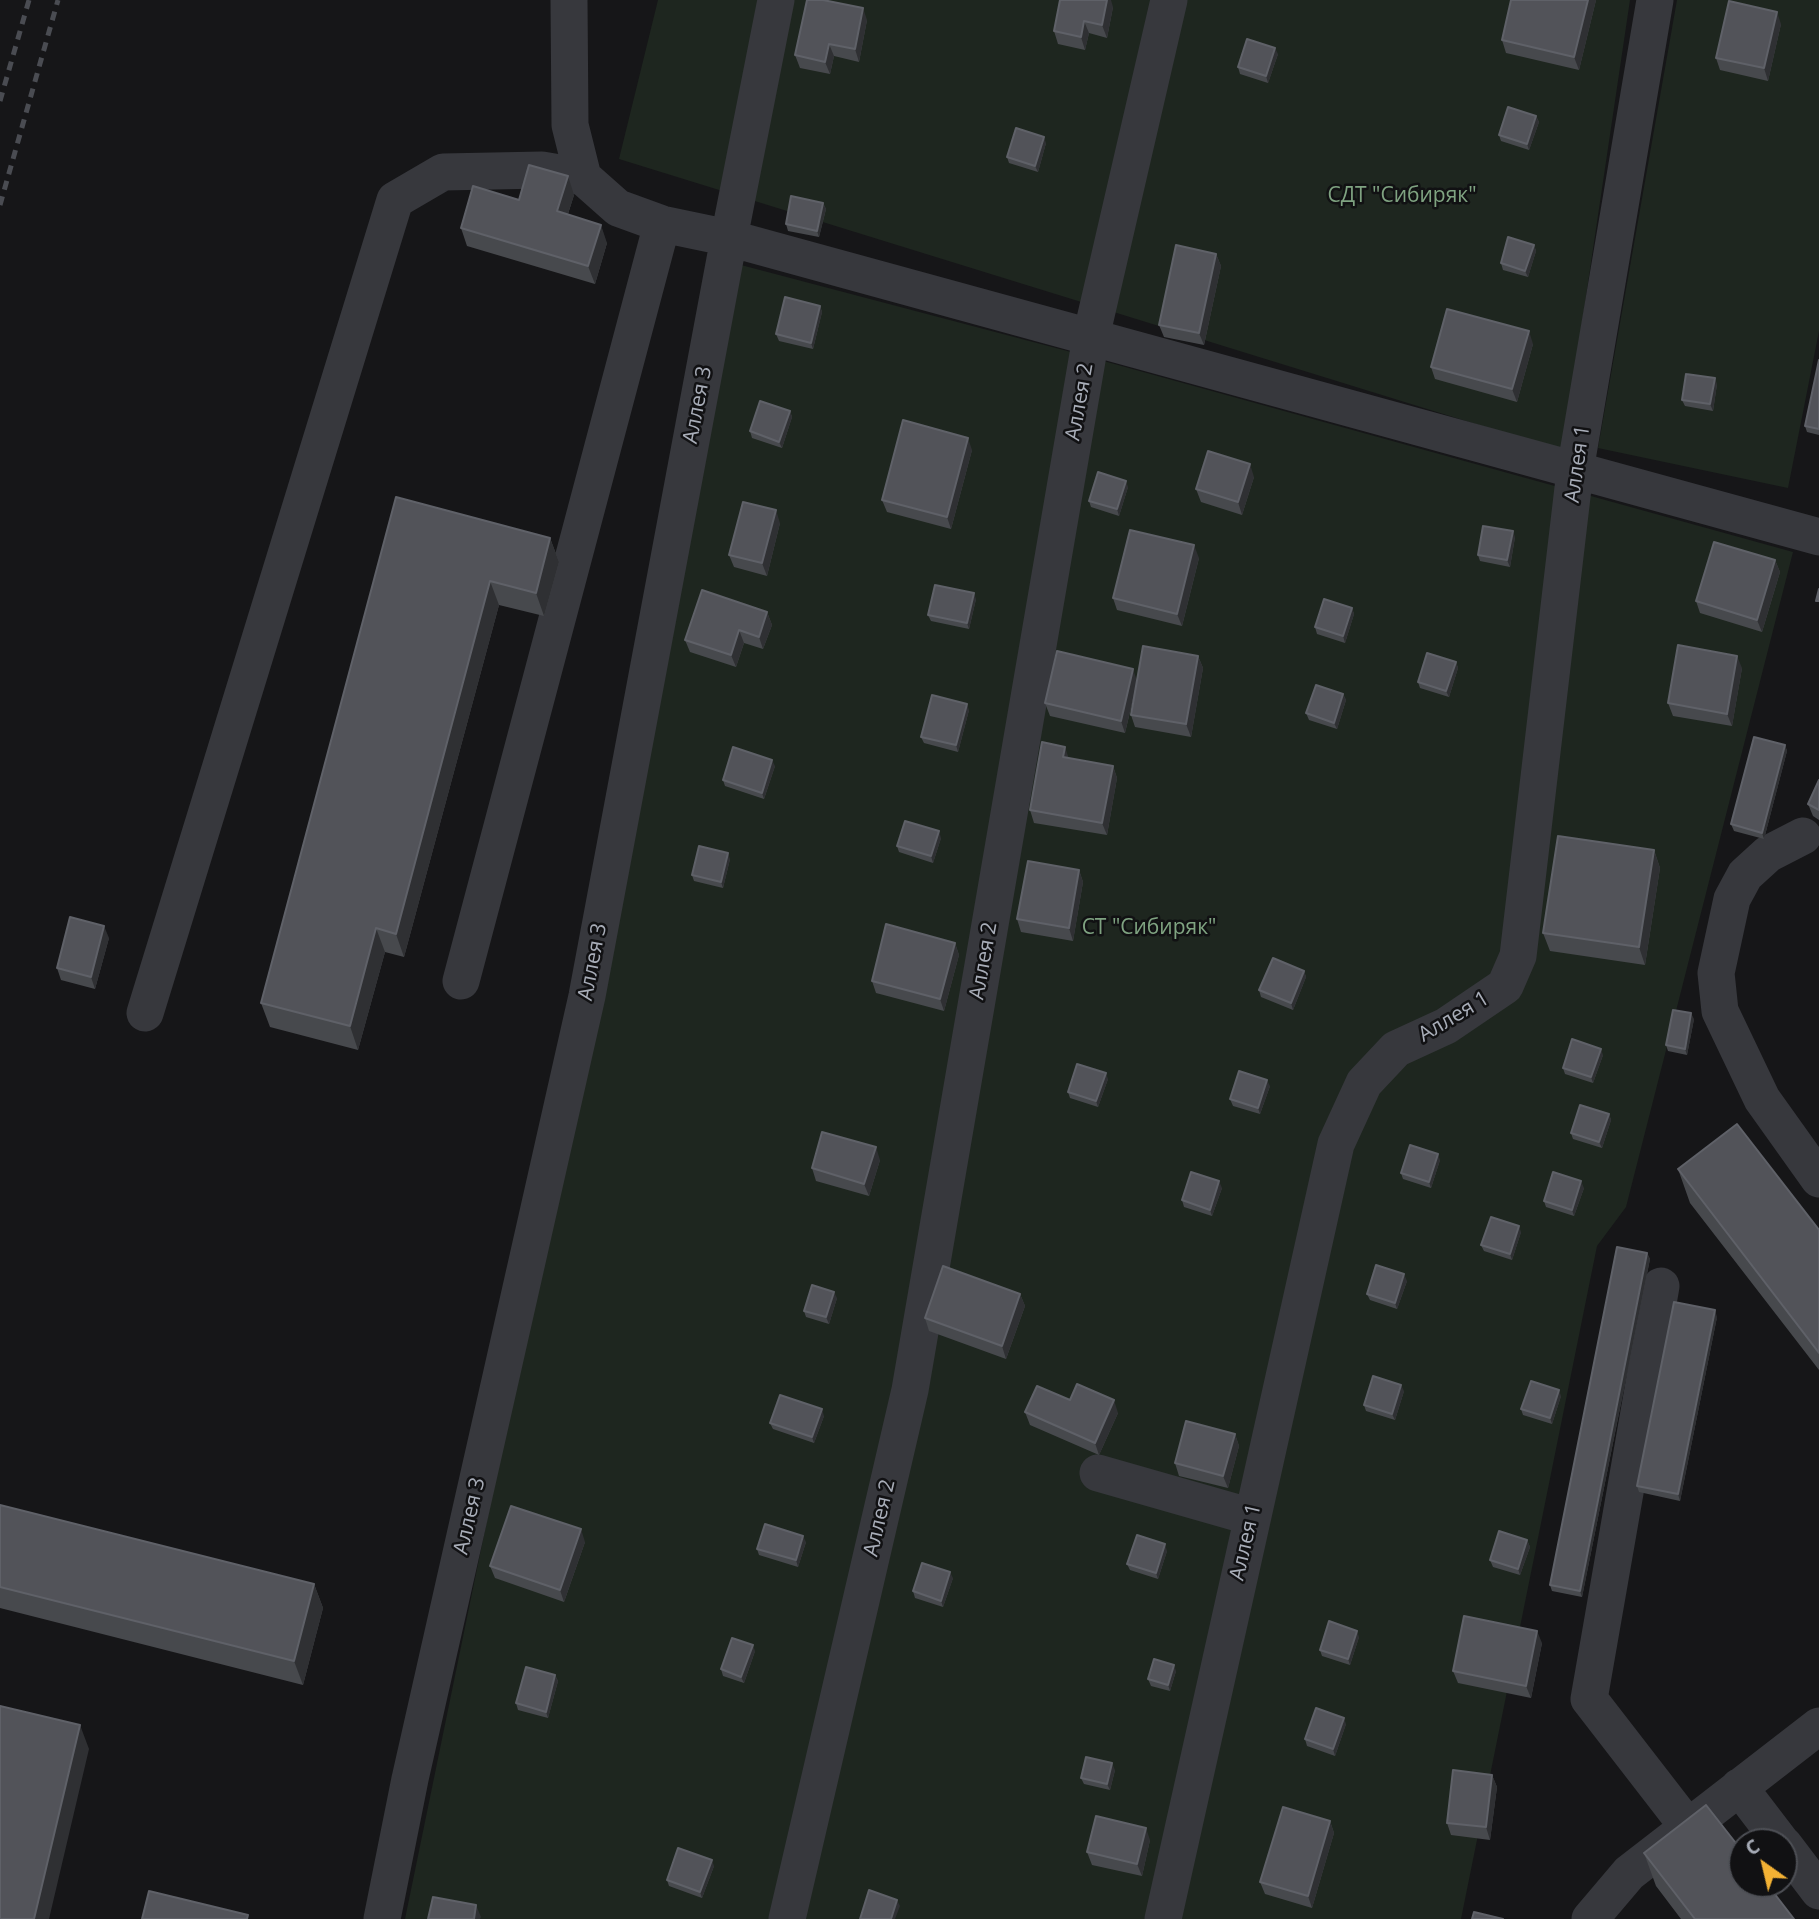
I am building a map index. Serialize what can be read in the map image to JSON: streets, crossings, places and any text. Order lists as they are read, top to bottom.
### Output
{
  "streets": {
    "street": ["Аллея 2", "Аллея 3", "Аллея 1"]
  },
  "parks": ["СДТ \"Сибиряк\"", "СТ \"Сибиряк\""],
  "north": "top left"
}
